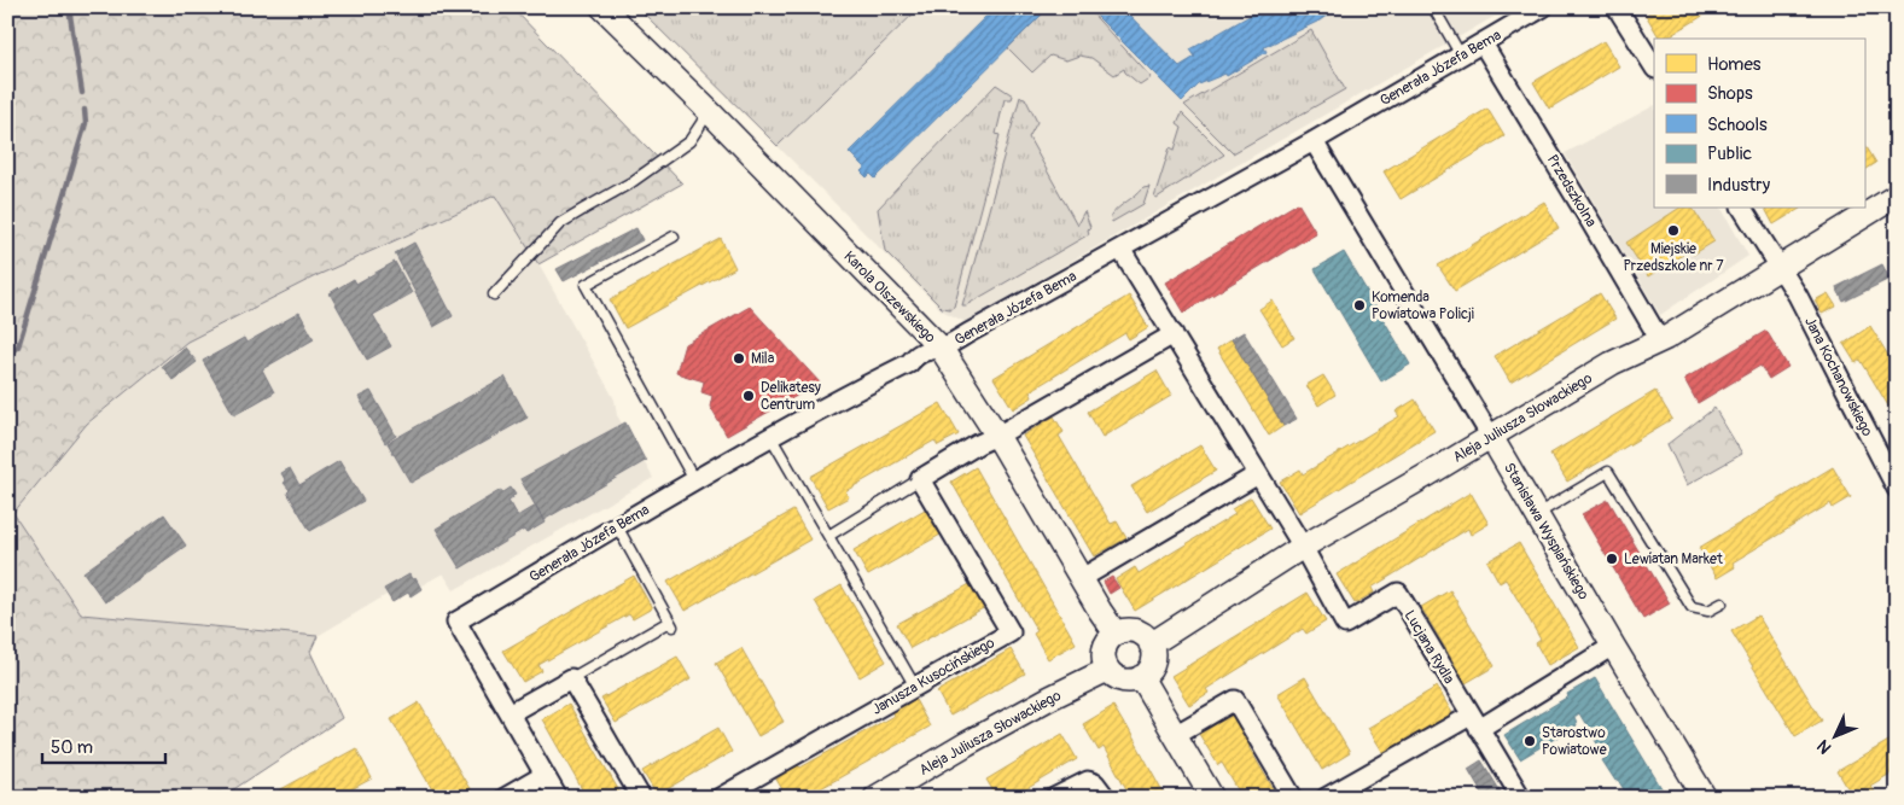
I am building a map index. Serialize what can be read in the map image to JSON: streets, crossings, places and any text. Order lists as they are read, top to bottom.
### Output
{
  "streets": {
    "street": [
      "Generała Józefa Bema",
      "Przedszkolna",
      "Karola Olszewskiego",
      "Jana Kochanowskiego",
      "Aleja Juliusza Słowackiego",
      "Stanisława Wyspiańskiego",
      "Lucjana Rydla",
      "Janusza Kusocińskiego"
    ]
  },
  "crossings": [
    ["Generała Józefa Bema", "Przedszkolna"],
    ["Generała Józefa Bema", "Karola Olszewskiego"],
    ["Generała Józefa Bema", "Stanisława Wyspiańskiego"],
    ["Przedszkolna", "Aleja Juliusza Słowackiego"],
    ["Karola Olszewskiego", "Aleja Juliusza Słowackiego"],
    ["Jana Kochanowskiego", "Aleja Juliusza Słowackiego"],
    ["Aleja Juliusza Słowackiego", "Stanisława Wyspiańskiego"],
    ["Aleja Juliusza Słowackiego", "Lucjana Rydla"]
  ],
  "places": [
    "Miejskie Przedszkole nr 7",
    "Komenda Powiatowa Policji",
    "Mila",
    "Delikatesy Centrum",
    "Lewiatan Market",
    "Starostwo Powiatowe"
  ],
  "legend": [
    "Homes",
    "Shops",
    "Schools",
    "Public",
    "Industry"
  ],
  "scale_bar": "50 m",
  "north": "bottom left"
}
